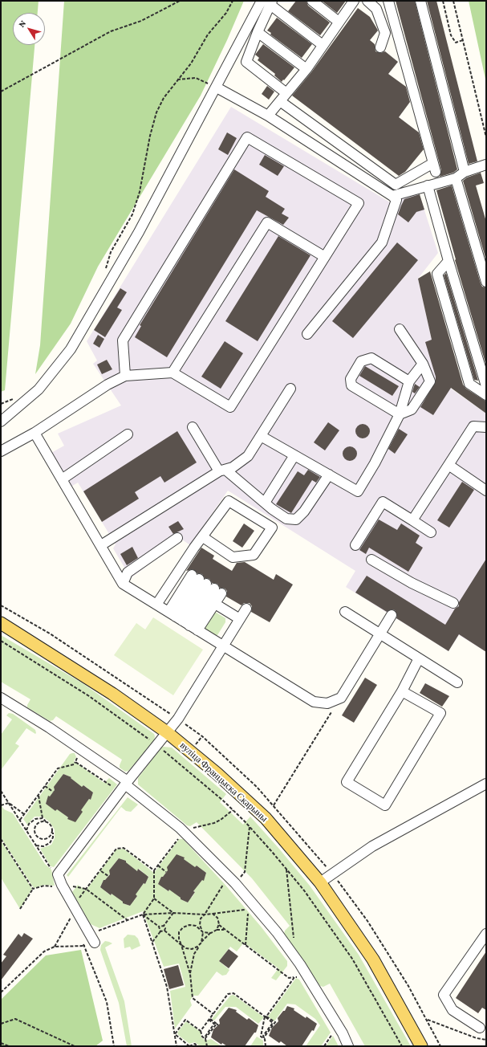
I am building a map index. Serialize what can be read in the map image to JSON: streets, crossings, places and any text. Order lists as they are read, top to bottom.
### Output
{
  "streets": {
    "main road": ["вуліца Францыска Скарыны"]
  },
  "north": "top left"
}
